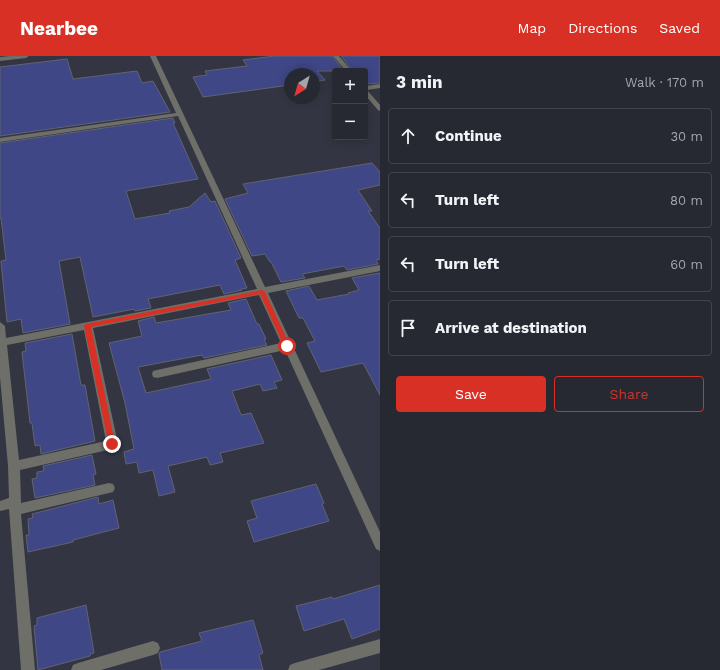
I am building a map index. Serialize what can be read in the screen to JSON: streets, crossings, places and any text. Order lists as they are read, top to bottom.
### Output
{
  "north": "bottom left",
  "page": {
    "header": "Nearbee",
    "nav": ["Map", "Directions", "Saved"],
    "heading": ["3 min", "Walk · 170 m"],
    "map_buttons": ["+", "−"],
    "list": [
      ["Continue", "30 m"],
      ["Turn left", "80 m"],
      ["Turn left", "60 m"],
      "Arrive at destination"
    ],
    "buttons": ["Save", "Share"]
  }
}
